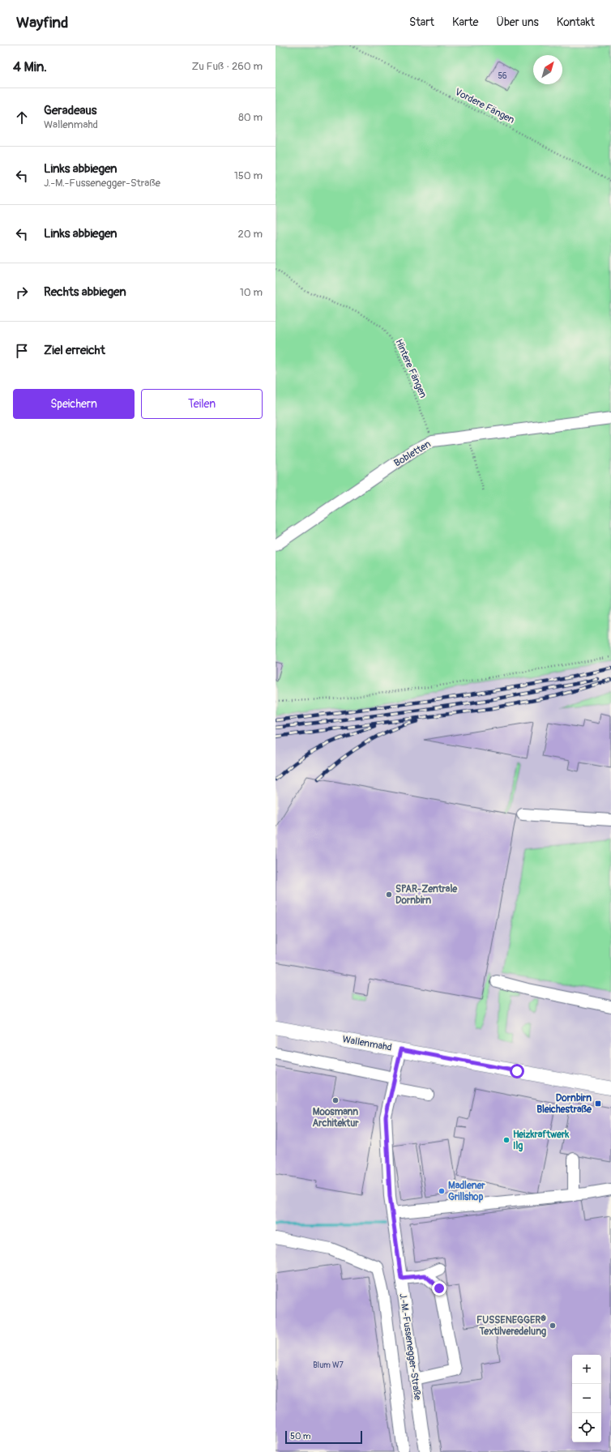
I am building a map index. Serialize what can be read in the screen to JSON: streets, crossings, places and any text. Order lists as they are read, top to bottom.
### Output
{
  "streets": {
    "main road": ["Wallenmahd"],
    "street": ["Bobletten", "J.-M.-Fussenegger-Straße"],
    "path": ["Vordere Fängen", "Hintere Fängen"]
  },
  "crossings": [
    ["Hintere Fängen", "Bobletten"],
    ["Wallenmahd", "J.-M.-Fussenegger-Straße"]
  ],
  "places": {
    "other": [
      "SPAR-Zentrale Dornbirn",
      "Moosmann Architektur",
      "Heizkraftwerk Ilg",
      "Madlener Grillshop",
      "FUSSENEGGER® Textilveredelung"
    ],
    "transit": ["Dornbirn Bleichestraße"]
  },
  "house_numbers": ["56", "Blum W7"],
  "scale_bar": "50 m",
  "north": "top right",
  "page": {
    "header": "Wayfind",
    "nav": [
      "Start",
      "Karte",
      "Über uns",
      "Kontakt"
    ],
    "heading": ["4 Min.", "Zu Fuß · 260 m"],
    "list": [
      ["Geradeaus", "Wallenmahd", "80 m"],
      ["Links abbiegen", "J.-M.-Fussenegger-Straße", "150 m"],
      ["Links abbiegen", "20 m"],
      ["Rechts abbiegen", "10 m"],
      "Ziel erreicht"
    ],
    "buttons": ["Speichern", "Teilen"],
    "map_buttons": ["+", "−"],
    "scale": "50 m"
  }
}
